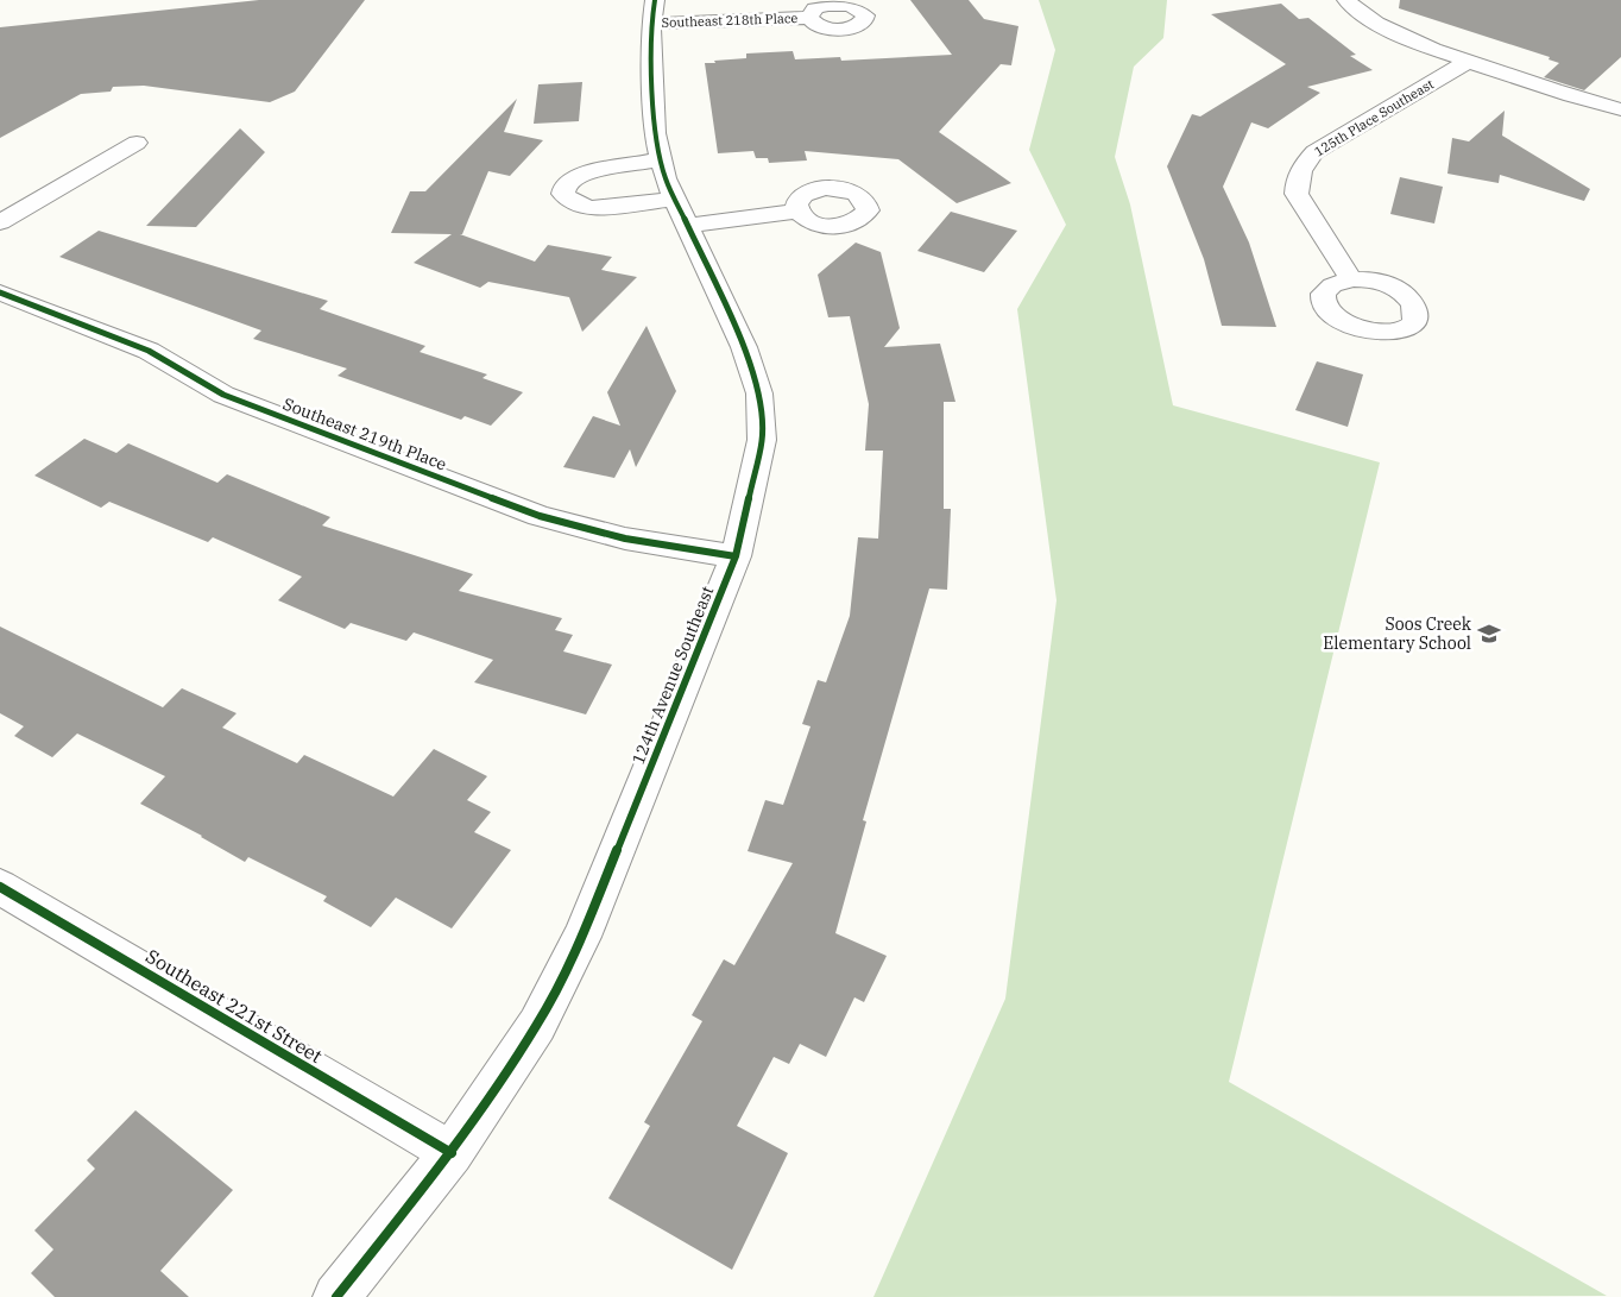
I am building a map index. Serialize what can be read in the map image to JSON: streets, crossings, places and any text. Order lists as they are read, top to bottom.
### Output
{
  "streets": {
    "street": [
      "Southeast 218th Place",
      "125th Place Southeast",
      "Southeast 219th Place",
      "124th Avenue Southeast",
      "Southeast 221st Street"
    ]
  },
  "crossings": [
    ["Southeast 218th Place", "124th Avenue Southeast"],
    ["Southeast 219th Place", "124th Avenue Southeast"],
    ["124th Avenue Southeast", "Southeast 221st Street"]
  ],
  "places": {
    "school or university": ["Soos Creek Elementary School"]
  }
}
